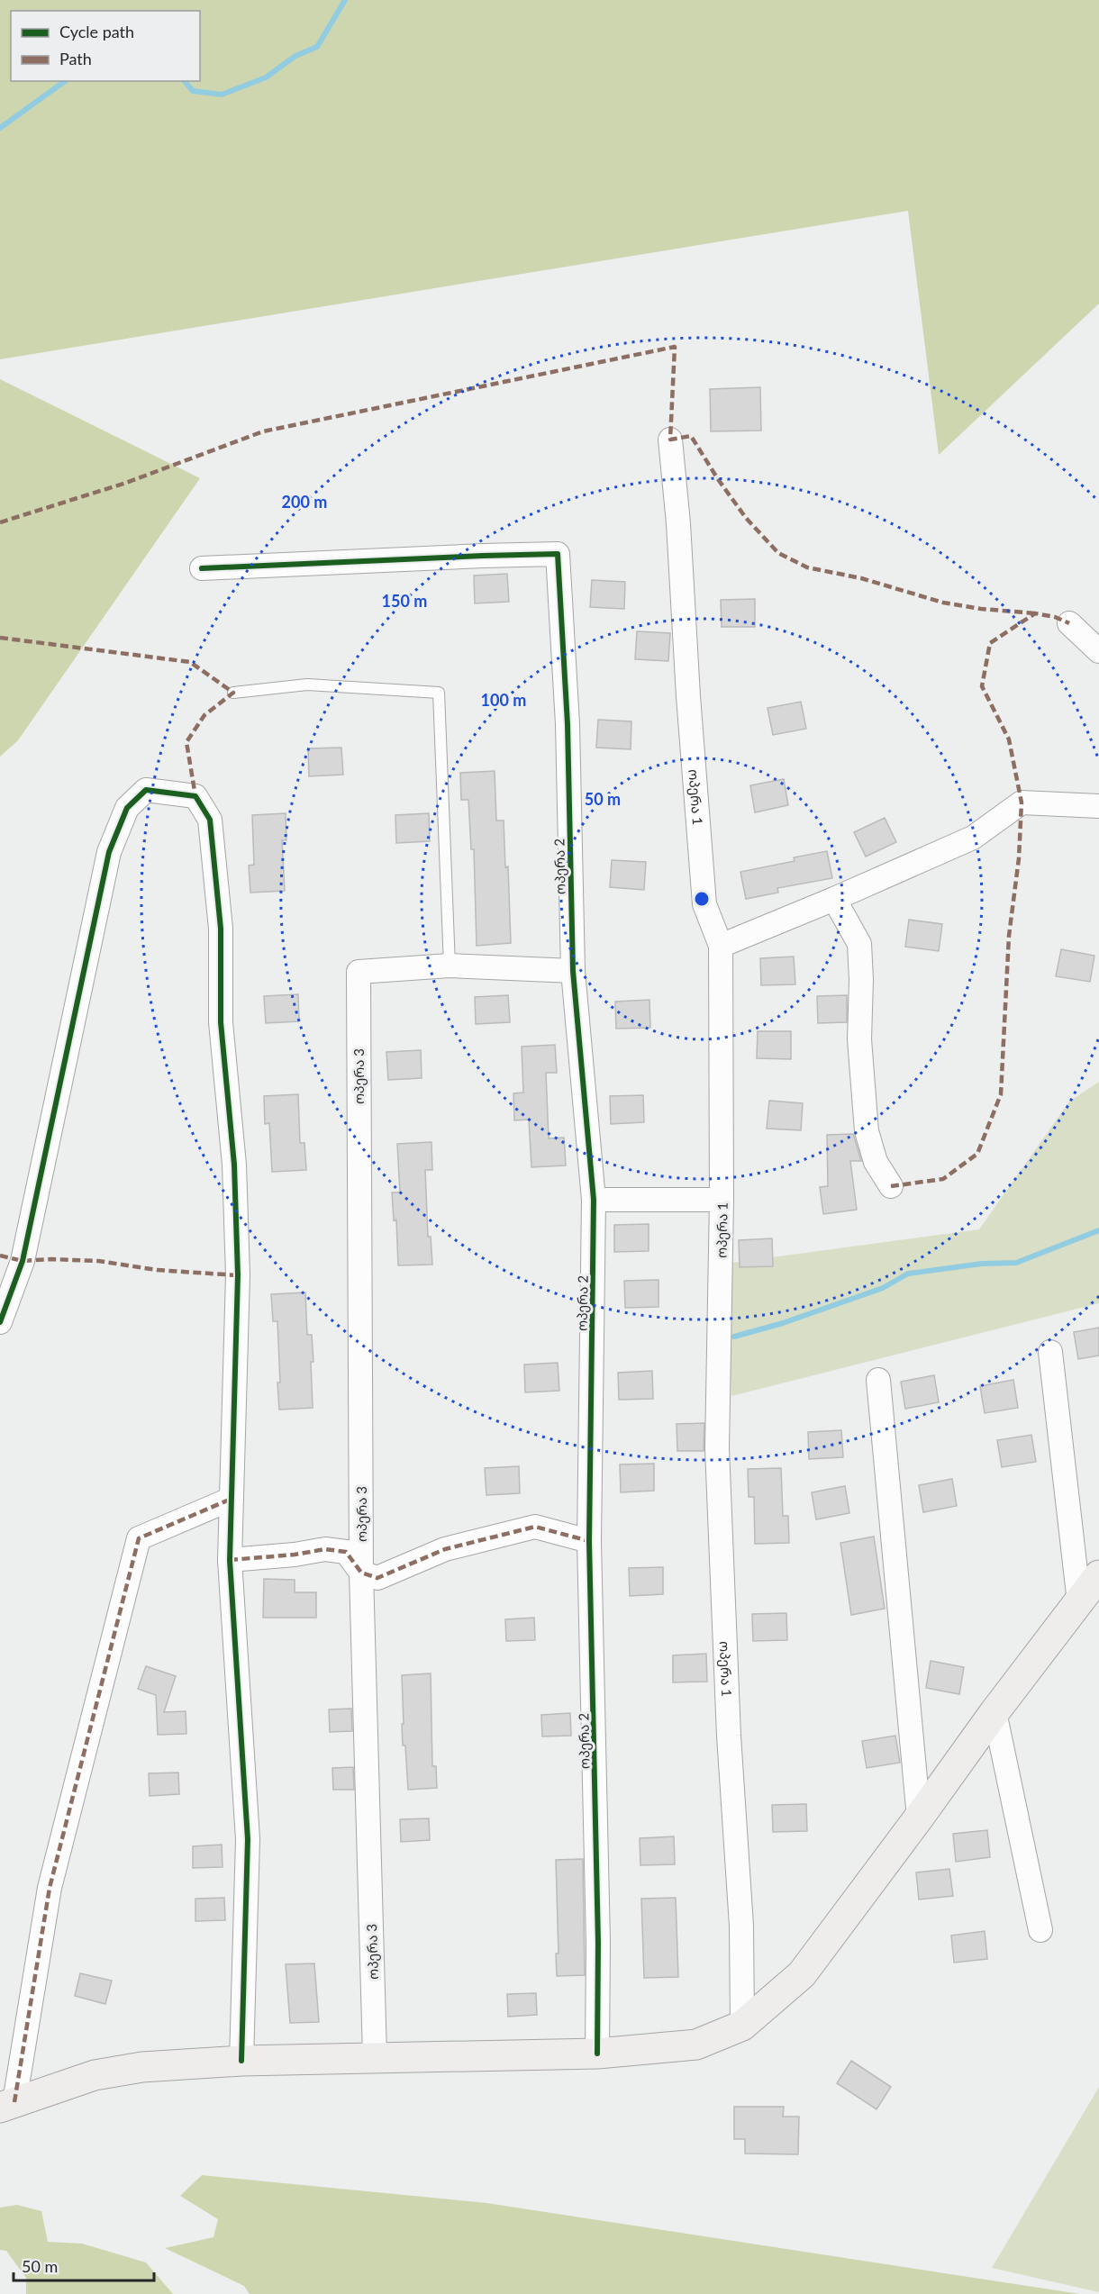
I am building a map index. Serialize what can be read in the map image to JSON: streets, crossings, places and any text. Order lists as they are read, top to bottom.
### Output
{
  "streets": {
    "street": ["ოპერა 1", "ოპერა 2", "ოპერა 3"]
  },
  "legend": ["Cycle path", "Path"],
  "scale_bar": "50 m",
  "rings": [
    "200 m",
    "150 m",
    "100 m",
    "50 m"
  ]
}
